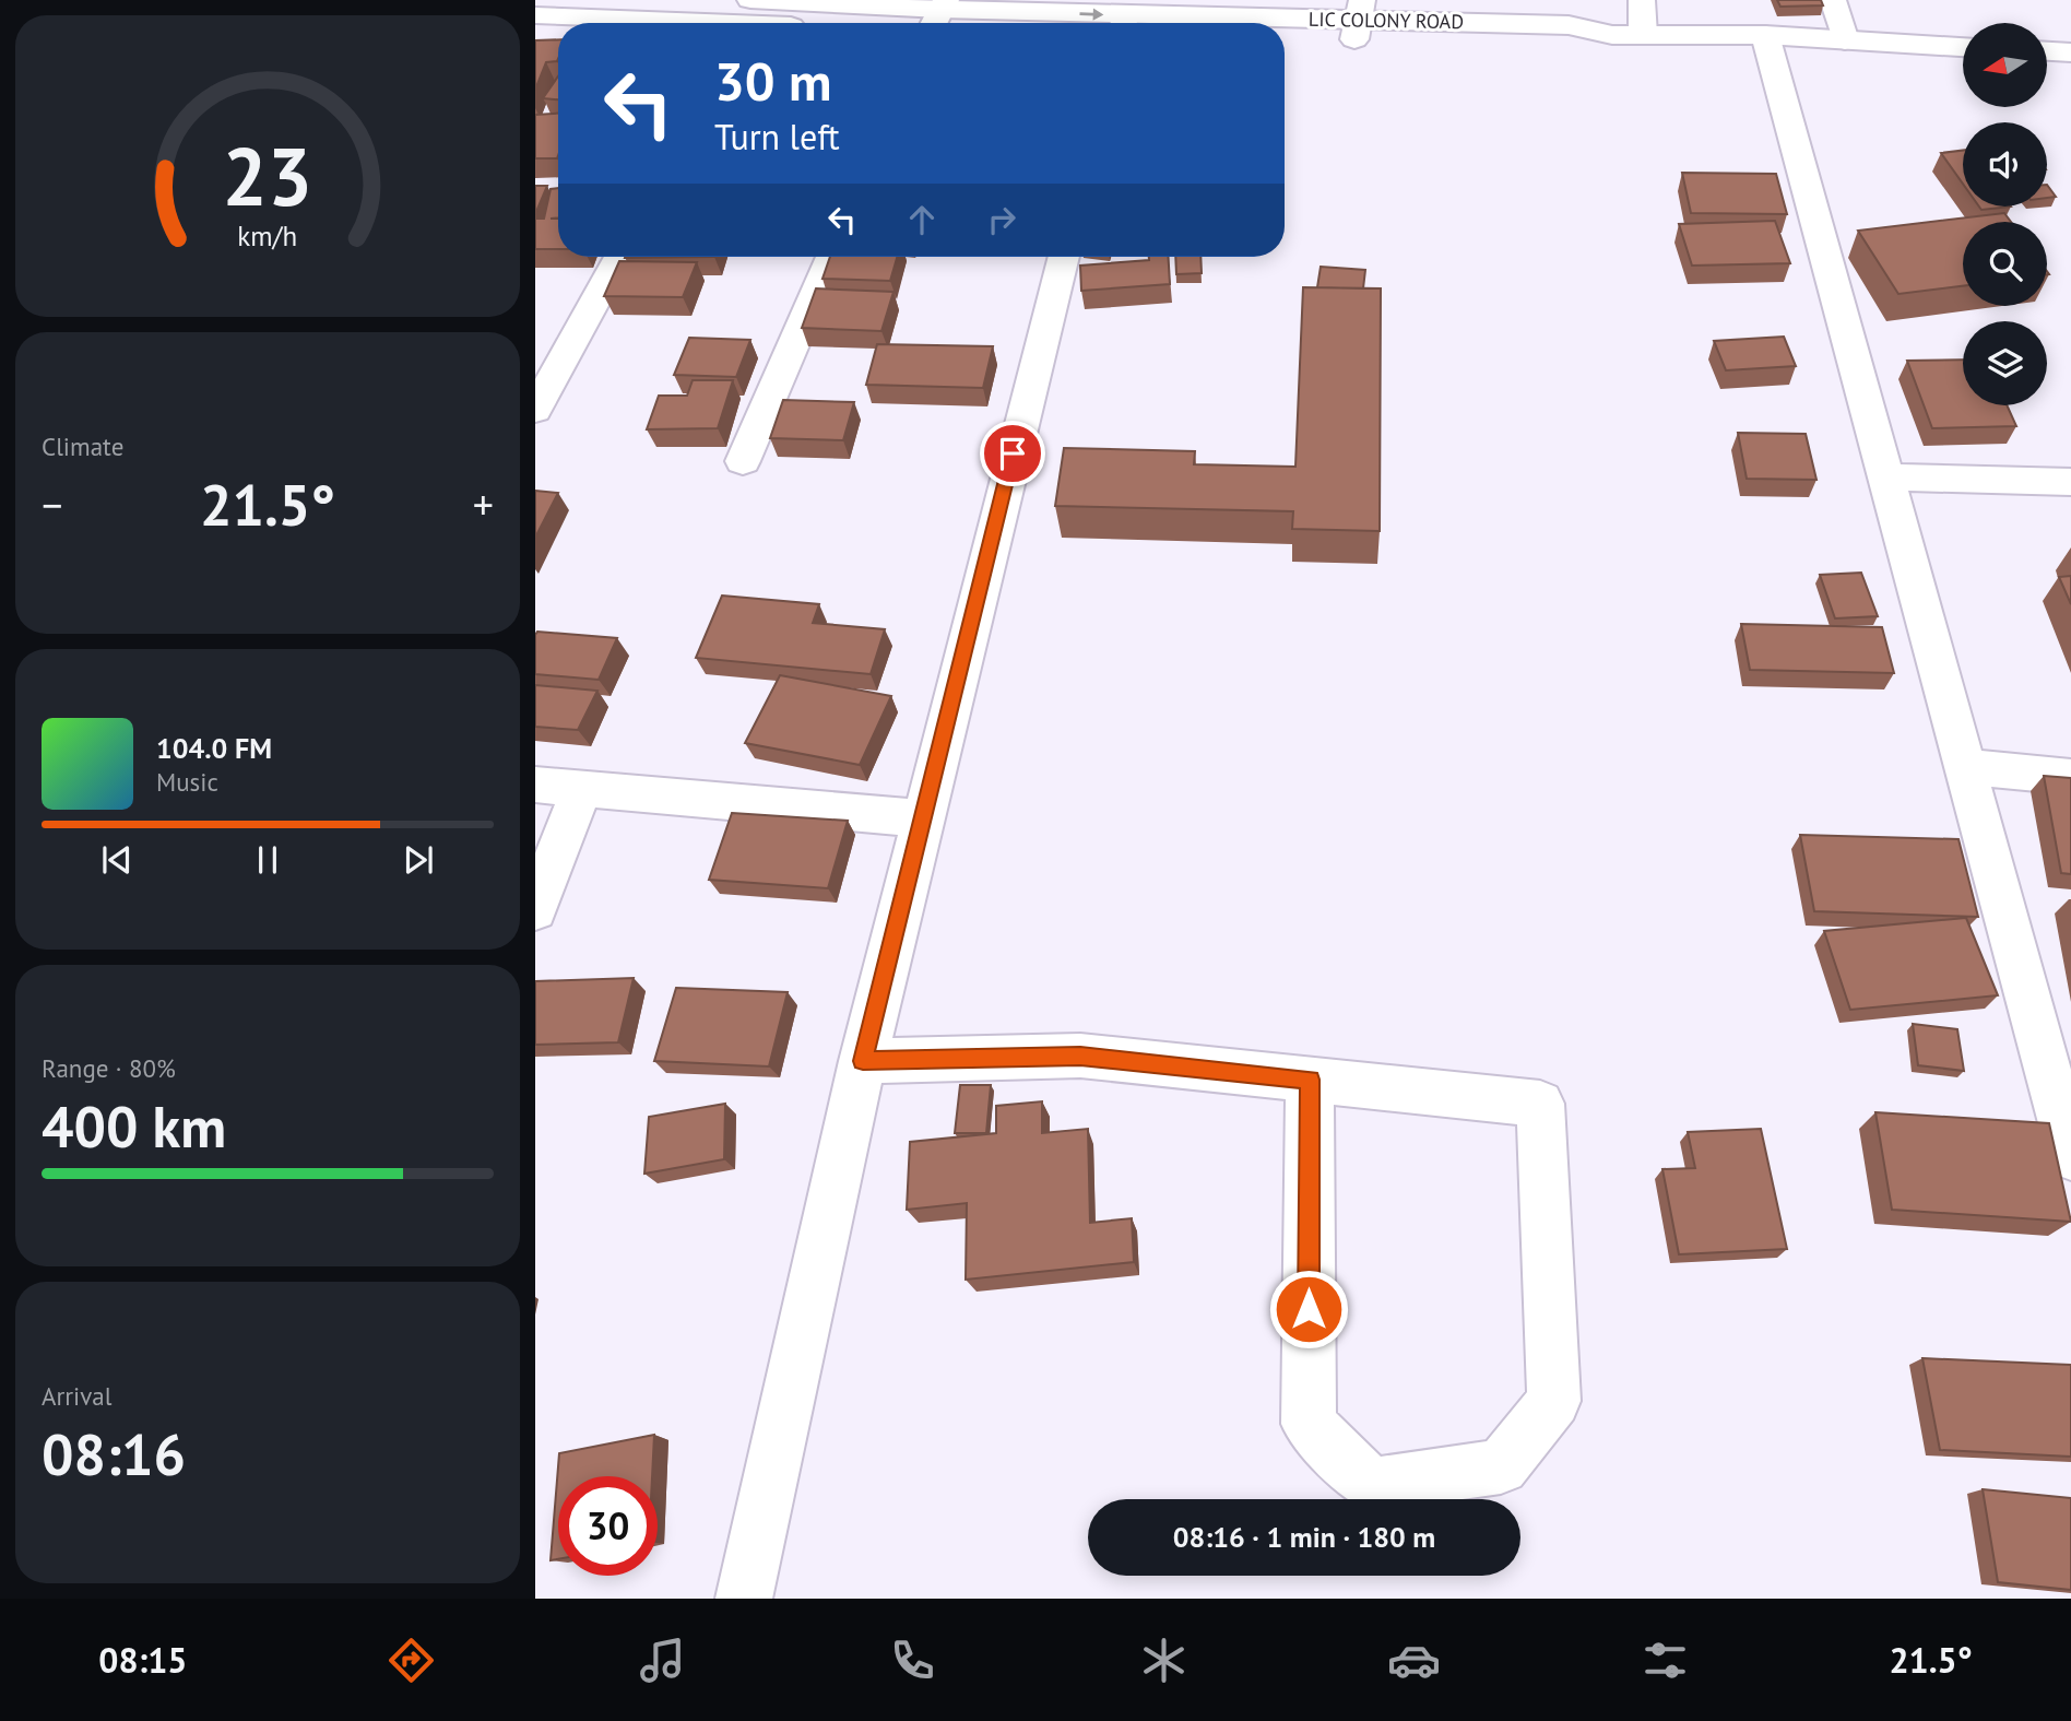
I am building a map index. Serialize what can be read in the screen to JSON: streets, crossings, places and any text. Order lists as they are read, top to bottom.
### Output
{
  "streets": {
    "street": ["LIC COLONY ROAD"]
  },
  "north": "left",
  "page": {
    "turn": ["30 m", "Turn left"],
    "tile": [
      "Climate",
      ["Range · 80%", "400 km"],
      ["Arrival", "08:16"]
    ],
    "heat": ["−", "21.5°", "+"],
    "song": ["104.0 FM", "Music"],
    "limit": "30",
    "trip": "08:16 · 1 min · 180 m",
    "tabs": ["08:15", "21.5°"],
    "gauge": ["23", "km/h"]
  }
}
